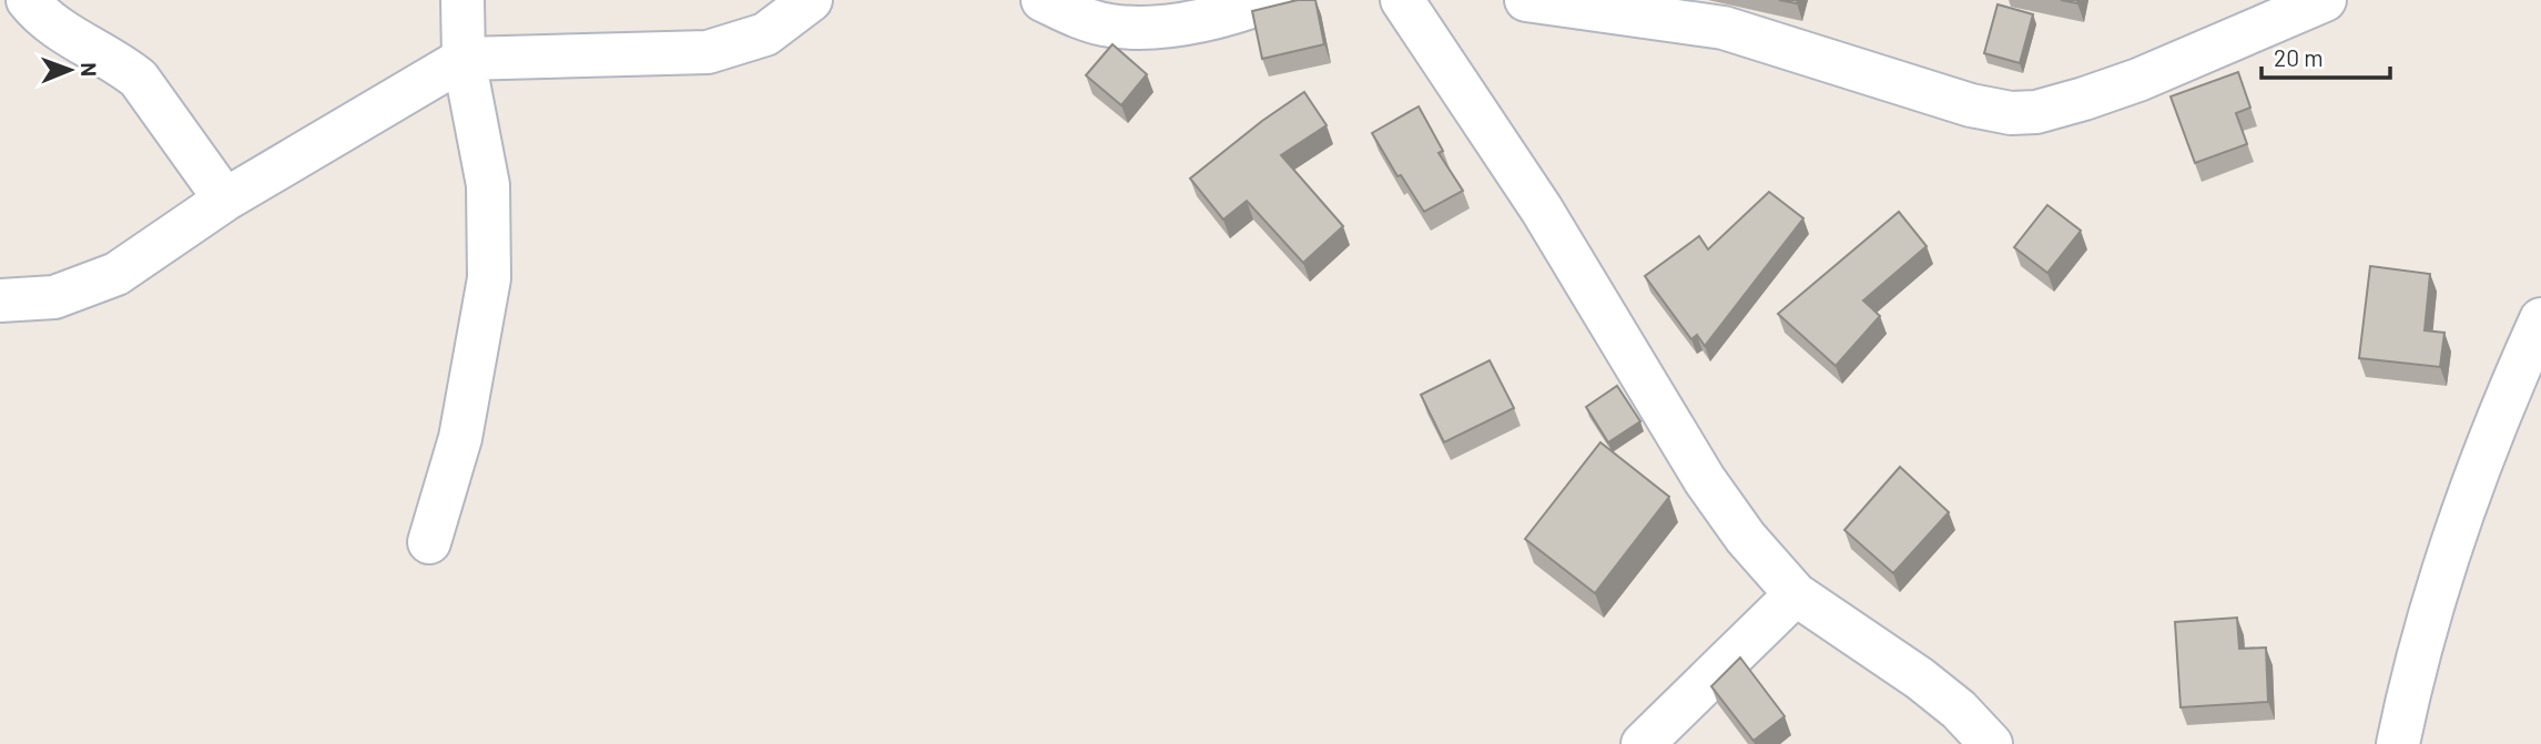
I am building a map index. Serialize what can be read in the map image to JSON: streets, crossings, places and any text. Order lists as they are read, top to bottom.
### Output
{
  "scale_bar": "20 m",
  "north": "right"
}
